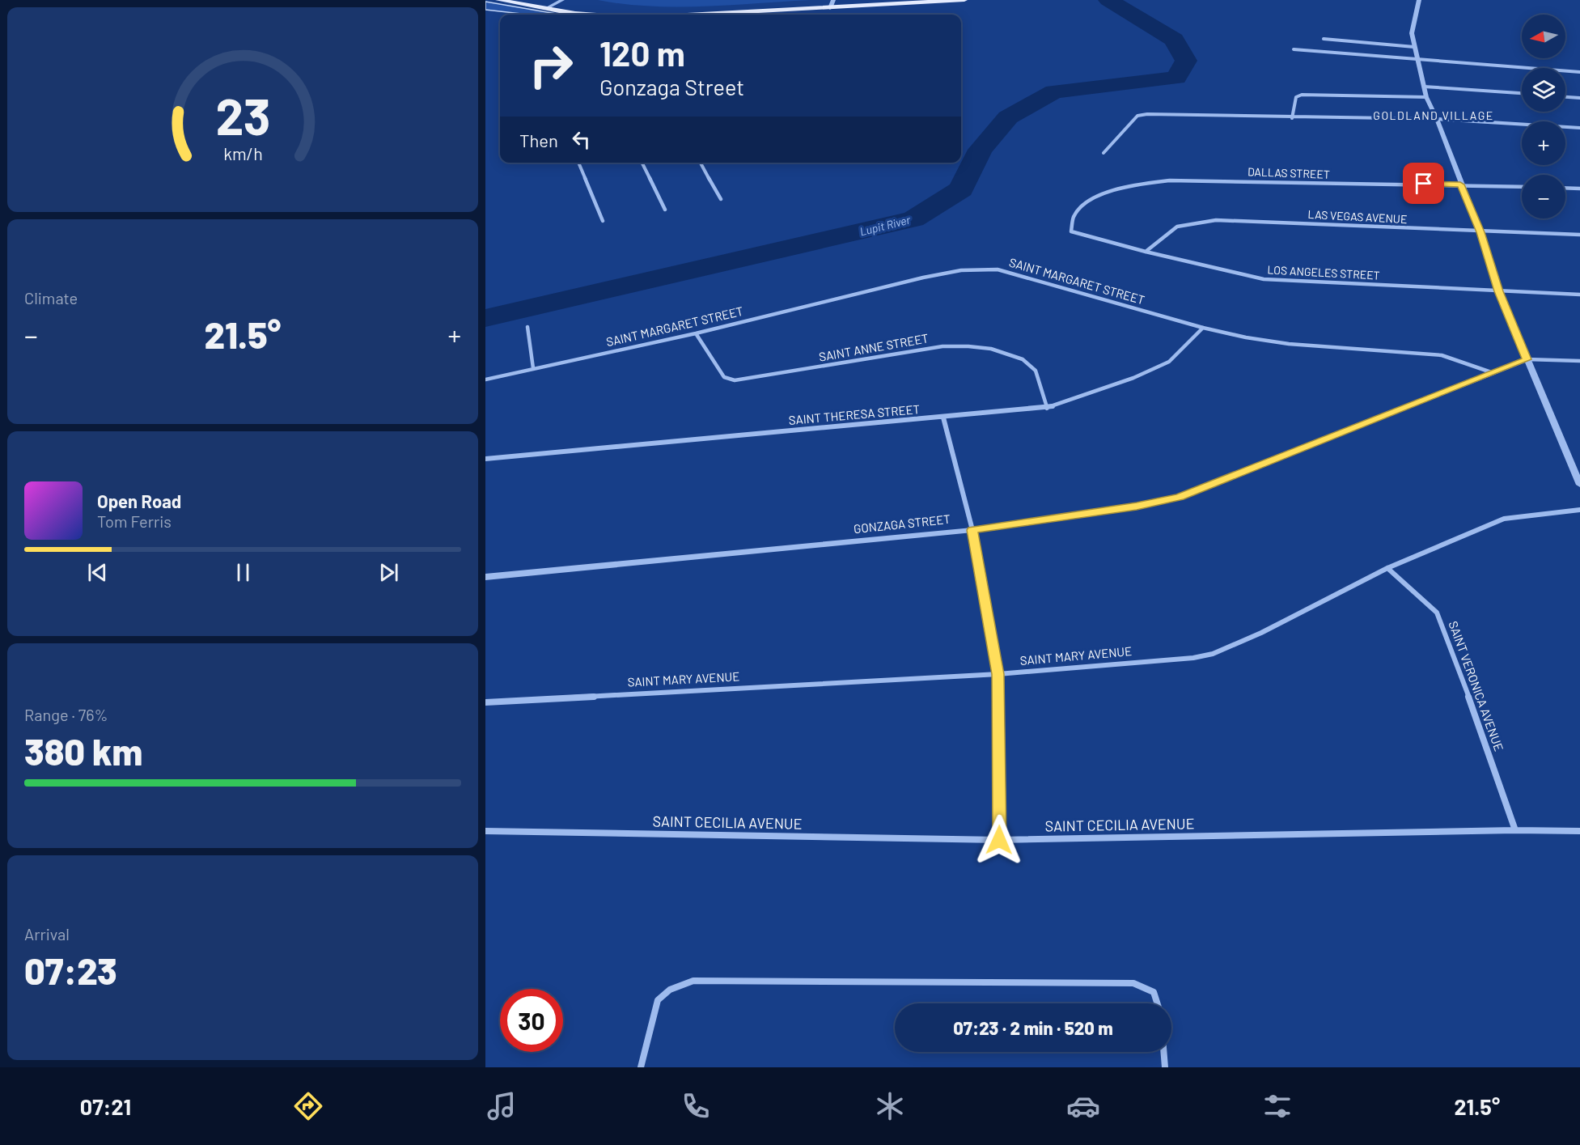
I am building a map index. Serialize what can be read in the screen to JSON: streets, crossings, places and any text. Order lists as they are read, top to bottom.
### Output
{
  "streets": {
    "street": [
      "DALLAS STREET",
      "LAS VEGAS AVENUE",
      "LOS ANGELES STREET",
      "SAINT MARGARET STREET",
      "SAINT ANNE STREET",
      "SAINT THERESA STREET",
      "GONZAGA STREET",
      "SAINT MARY AVENUE",
      "SAINT VERONICA AVENUE",
      "SAINT CECILIA AVENUE"
    ]
  },
  "crossings": [
    ["DALLAS STREET", "LOS ANGELES STREET"],
    ["LAS VEGAS AVENUE", "LOS ANGELES STREET"],
    ["SAINT MARGARET STREET", "SAINT ANNE STREET"],
    ["SAINT MARGARET STREET", "SAINT THERESA STREET"],
    ["SAINT MARGARET STREET", "GONZAGA STREET"],
    ["SAINT ANNE STREET", "SAINT THERESA STREET"],
    ["SAINT MARY AVENUE", "SAINT VERONICA AVENUE"],
    ["SAINT VERONICA AVENUE", "SAINT CECILIA AVENUE"]
  ],
  "districts": ["GOLDLAND VILLAGE"],
  "water": ["Lupit River"],
  "north": "left",
  "page": {
    "map_buttons": ["+", "−"],
    "turn": ["120 m", "Gonzaga Street"],
    "then": "Then",
    "tile": [
      "Climate",
      ["Range · 76%", "380 km"],
      ["Arrival", "07:23"]
    ],
    "heat": ["−", "21.5°", "+"],
    "song": ["Open Road", "Tom Ferris"],
    "limit": "30",
    "trip": "07:23 · 2 min · 520 m",
    "tabs": ["07:21", "21.5°"],
    "gauge": ["23", "km/h"]
  }
}
